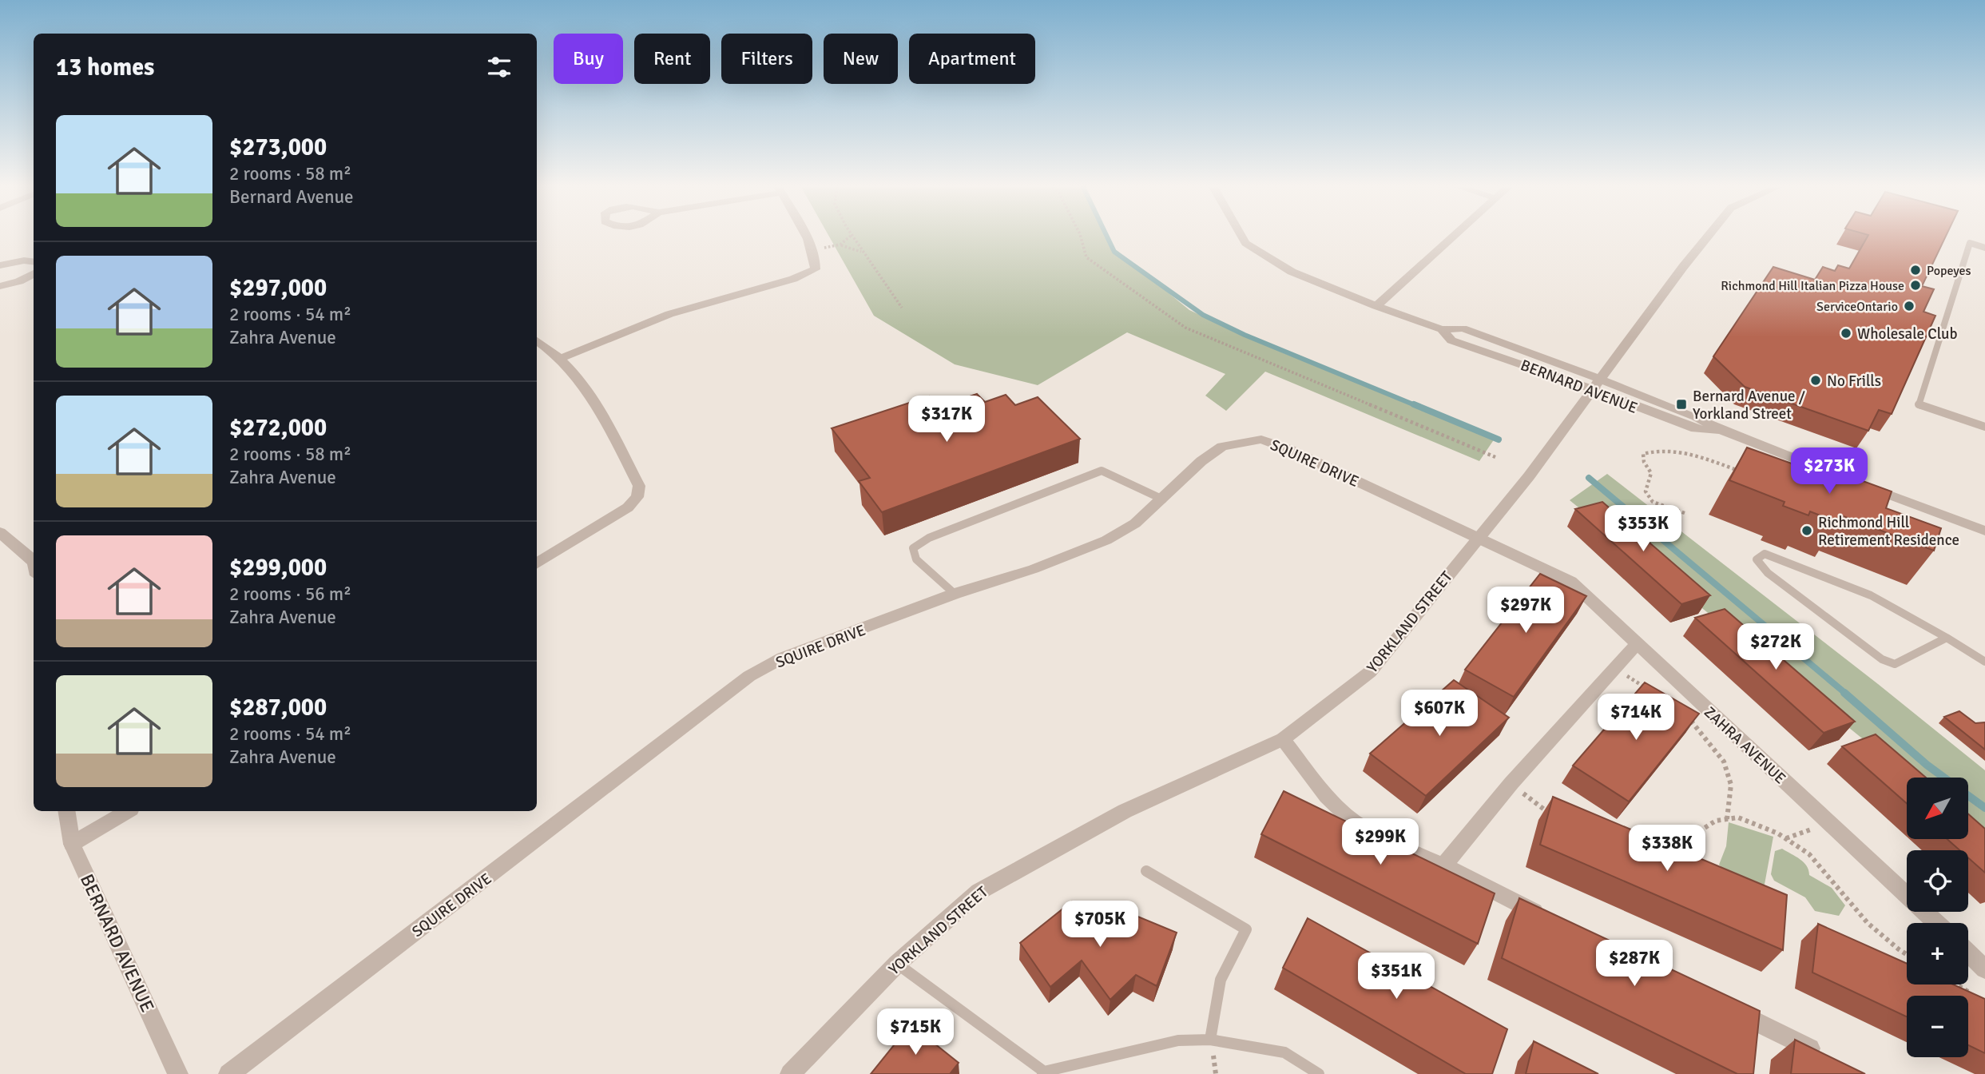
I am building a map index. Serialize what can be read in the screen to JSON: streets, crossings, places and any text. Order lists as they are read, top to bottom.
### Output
{
  "streets": {
    "street": [
      "BERNARD AVENUE",
      "SQUIRE DRIVE",
      "YORKLAND STREET",
      "ZAHRA AVENUE"
    ]
  },
  "crossings": [
    ["BERNARD AVENUE", "YORKLAND STREET"],
    ["SQUIRE DRIVE", "YORKLAND STREET"],
    ["SQUIRE DRIVE", "ZAHRA AVENUE"],
    ["YORKLAND STREET", "ZAHRA AVENUE"]
  ],
  "places": {
    "other": [
      "Popeyes",
      "Richmond Hill Italian Pizza House",
      "ServiceOntario",
      "Wholesale Club",
      "No Frills",
      "Richmond Hill Retirement Residence"
    ],
    "transit": ["Bernard Avenue / Yorkland Street"]
  },
  "north": "bottom left",
  "page": {
    "chip": [
      "Buy",
      "Rent",
      "Filters",
      "New",
      "Apartment"
    ],
    "heading": "13 homes",
    "list": [
      {
        "name": "$273,000",
        "note": "2 rooms · 58 m² · Bernard Avenue"
      },
      {
        "name": "$297,000",
        "note": "2 rooms · 54 m² · Zahra Avenue"
      },
      {
        "name": "$272,000",
        "note": "2 rooms · 58 m² · Zahra Avenue"
      },
      {
        "name": "$299,000",
        "note": "2 rooms · 56 m² · Zahra Avenue"
      },
      {
        "name": "$287,000",
        "note": "2 rooms · 54 m² · Zahra Avenue"
      }
    ],
    "price": [
      "$317K",
      "$273K",
      "$353K",
      "$297K",
      "$272K",
      "$607K",
      "$714K",
      "$299K",
      "$338K",
      "$705K",
      "$287K",
      "$351K",
      "$715K"
    ],
    "map_buttons": ["+", "−"]
  }
}
